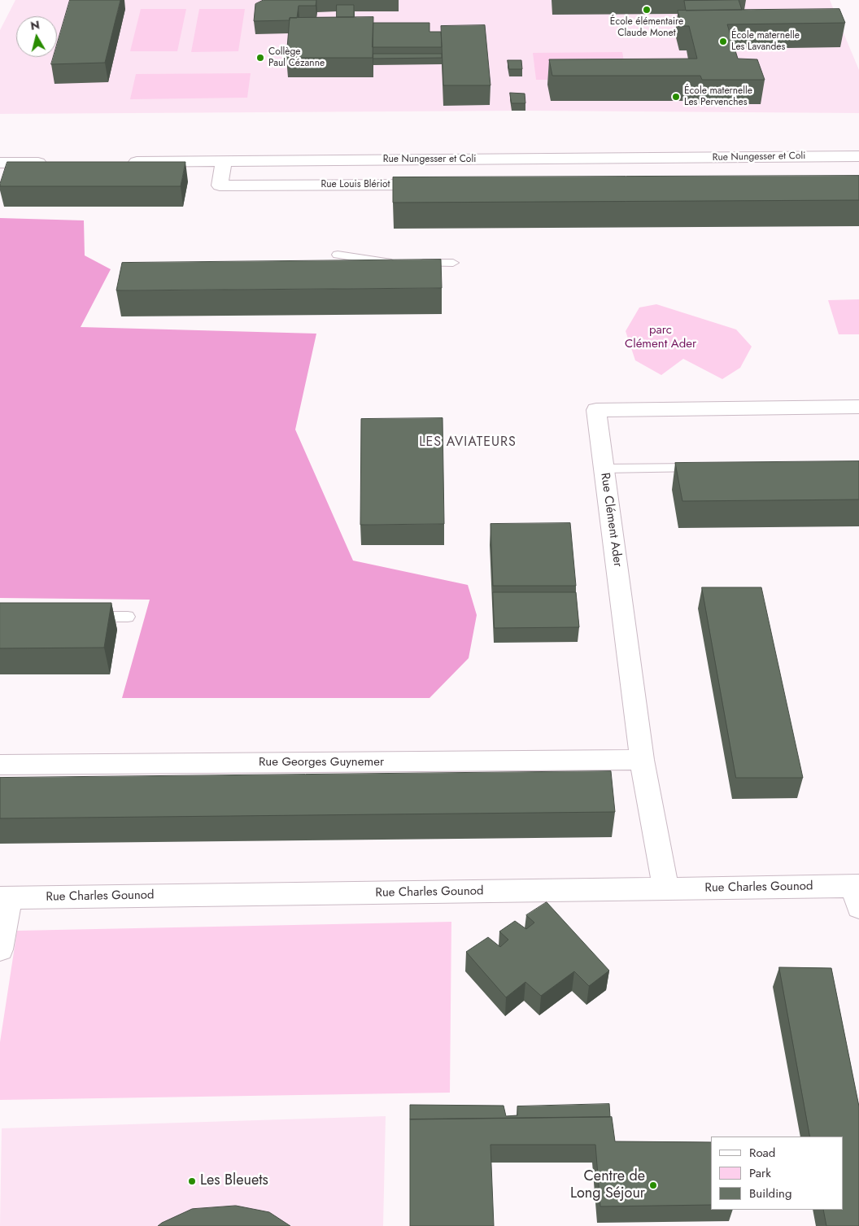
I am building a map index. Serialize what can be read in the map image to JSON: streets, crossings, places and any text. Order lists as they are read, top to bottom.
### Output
{
  "streets": {
    "street": [
      "Rue Nungesser et Coli",
      "Rue Louis Blériot",
      "Rue Clément Ader",
      "Rue Georges Guynemer",
      "Rue Charles Gounod"
    ]
  },
  "crossings": [
    ["Rue Nungesser et Coli", "Rue Louis Blériot"],
    ["Rue Clément Ader", "Rue Georges Guynemer"],
    ["Rue Clément Ader", "Rue Charles Gounod"]
  ],
  "districts": ["LES AVIATEURS"],
  "parks": ["parc Clément Ader"],
  "places": [
    "École élémentaire Claude Monet",
    "École maternelle Les Lavandes",
    "Collège Paul Cézanne",
    "École maternelle Les Pervenches",
    "Les Bleuets",
    "Centre de Long Séjour"
  ],
  "legend": ["Road", "Park", "Building"],
  "north": "top"
}
